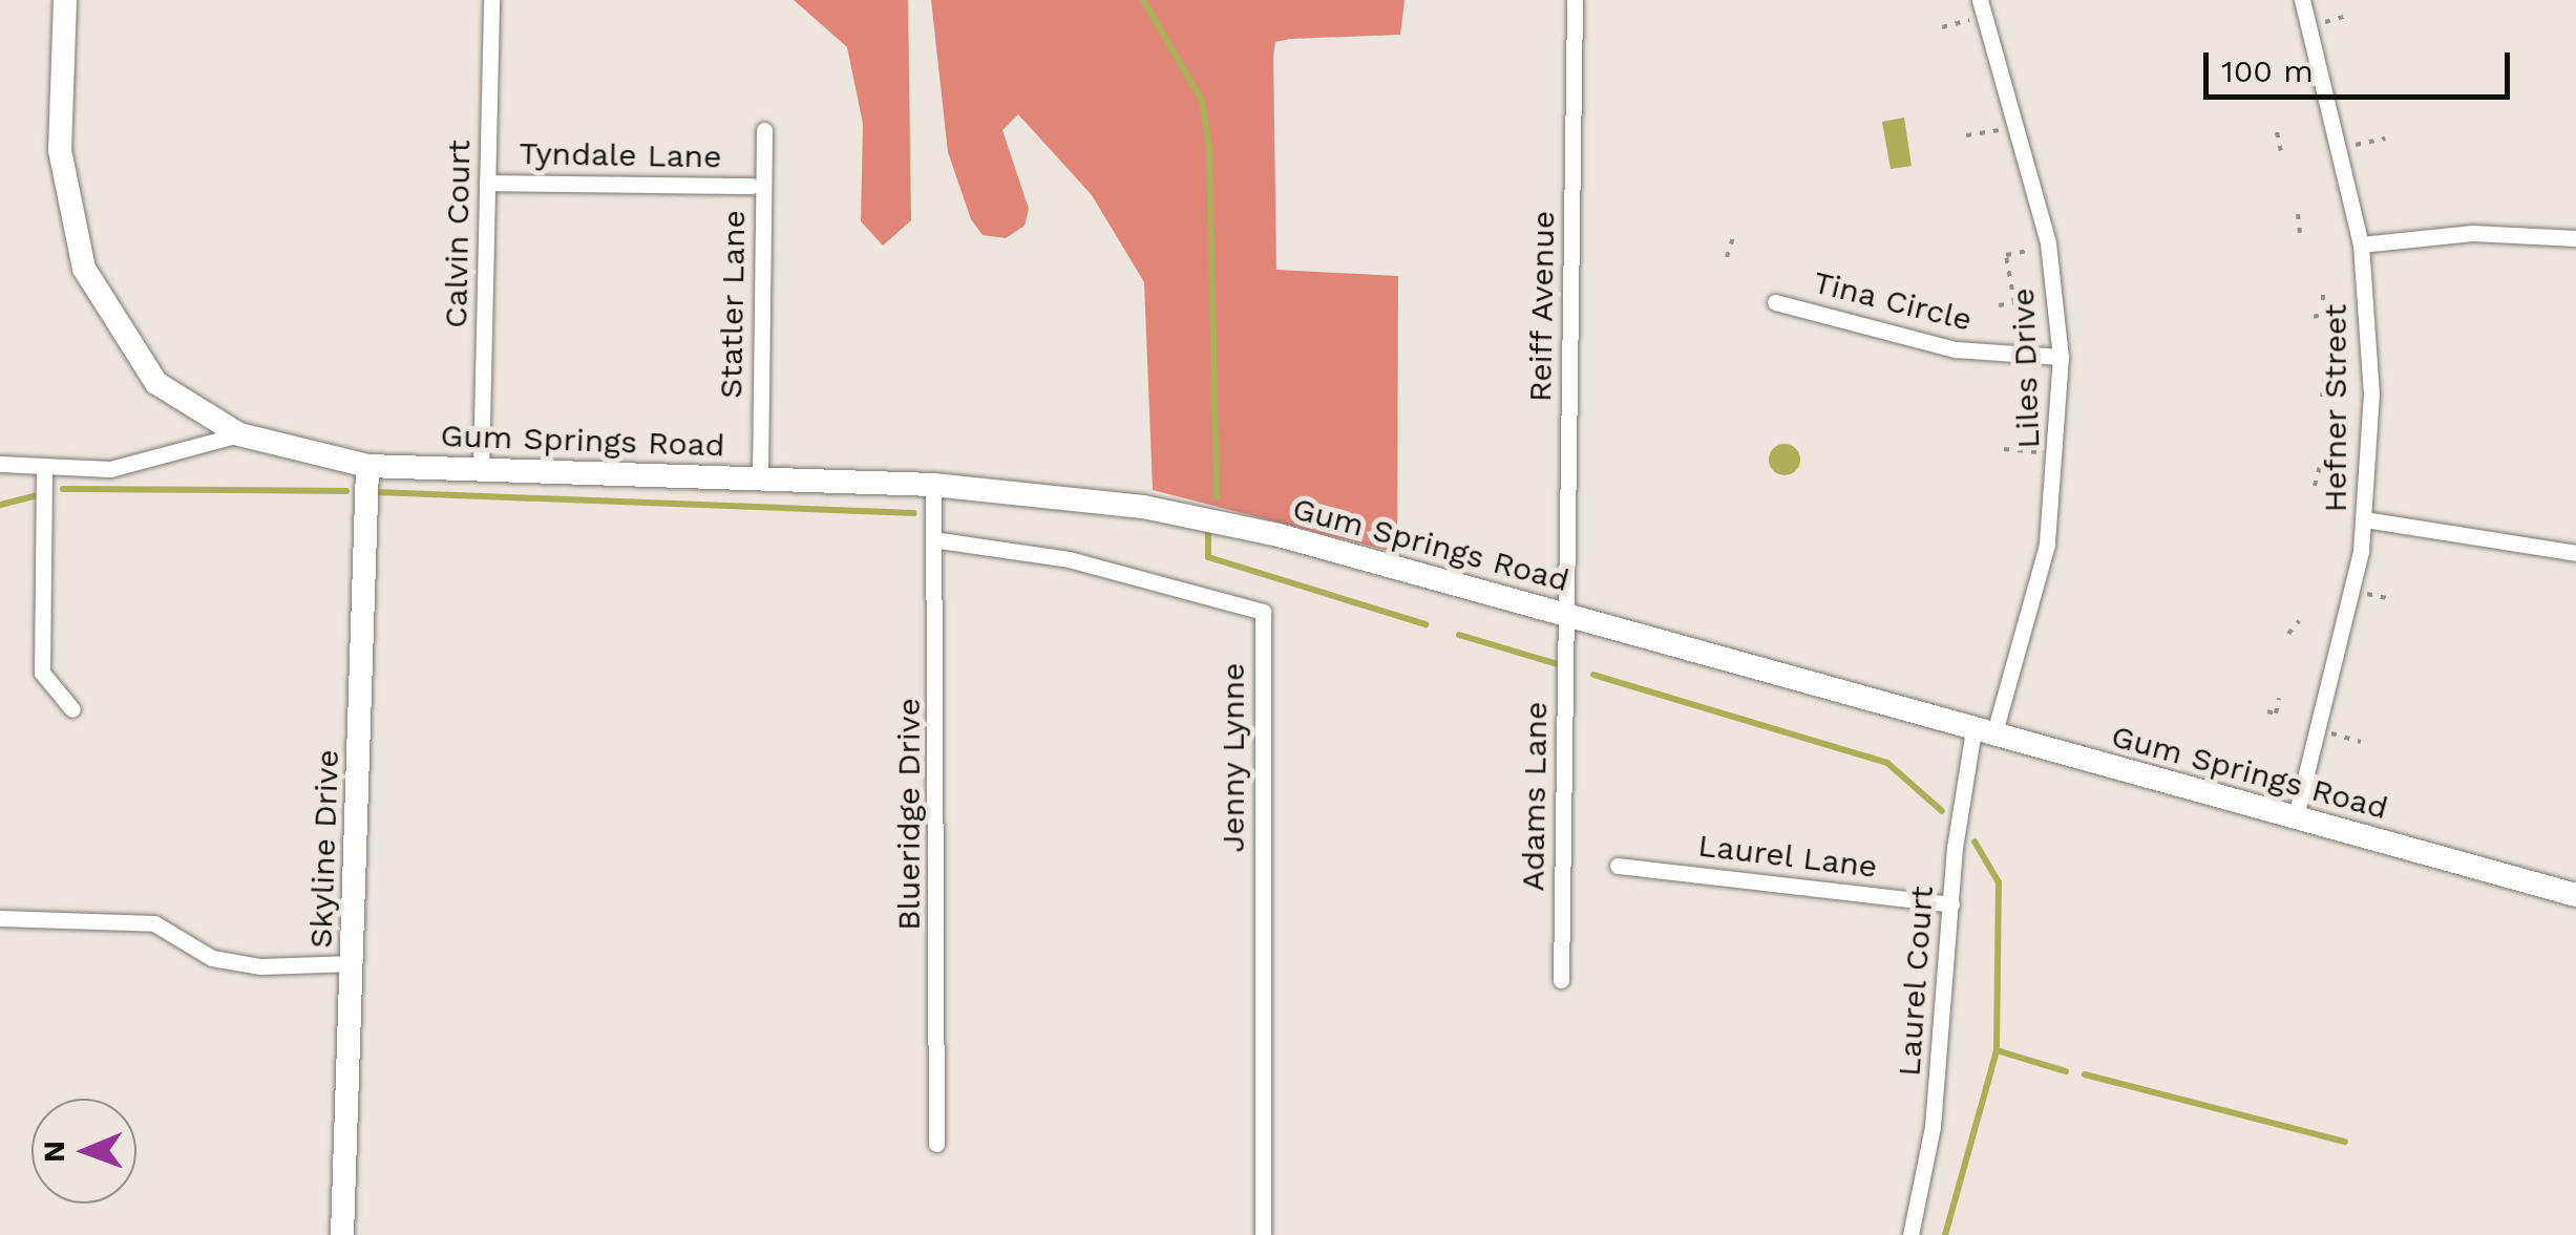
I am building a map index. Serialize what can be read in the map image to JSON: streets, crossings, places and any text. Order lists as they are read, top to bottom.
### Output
{
  "streets": {
    "main road": ["Gum Springs Road", "Skyline Drive"],
    "street": [
      "Tyndale Lane",
      "Calvin Court",
      "Tina Circle",
      "Statler Lane",
      "Reiff Avenue",
      "Liles Drive",
      "Hefner Street",
      "Jenny Lynne",
      "Adams Lane",
      "Blueridge Drive",
      "Laurel Lane",
      "Laurel Court"
    ]
  },
  "crossings": [
    ["Tyndale Lane", "Calvin Court"],
    ["Calvin Court", "Gum Springs Road"],
    ["Tina Circle", "Liles Drive"],
    ["Statler Lane", "Gum Springs Road"],
    ["Reiff Avenue", "Gum Springs Road"],
    ["Reiff Avenue", "Adams Lane"],
    ["Liles Drive", "Gum Springs Road"],
    ["Liles Drive", "Laurel Court"],
    ["Hefner Street", "Gum Springs Road"],
    ["Gum Springs Road", "Adams Lane"],
    ["Gum Springs Road", "Blueridge Drive"],
    ["Gum Springs Road", "Skyline Drive"],
    ["Gum Springs Road", "Laurel Court"],
    ["Jenny Lynne", "Blueridge Drive"],
    ["Laurel Lane", "Laurel Court"]
  ],
  "scale_bar": "100 m",
  "north": "left"
}
